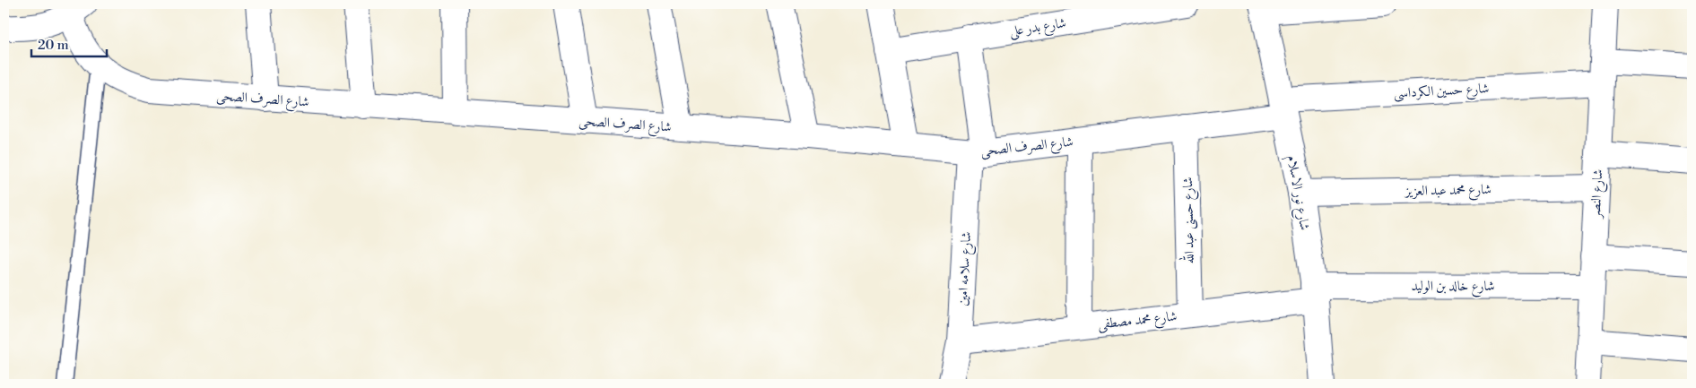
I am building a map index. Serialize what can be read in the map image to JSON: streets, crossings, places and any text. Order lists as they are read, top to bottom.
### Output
{
  "streets": {
    "street": [
      "شارع بدر على",
      "شارع حسين الكرداسى",
      "شارع الصرف الصحى",
      "شارع محمد عبد العزيز",
      "شارع نور الاسلام",
      "شارع النصر",
      "شارع حسنى عبد الله",
      "شارع سلامه امين",
      "شارع خالد بن الوليد",
      "شارع محمد مصطفى"
    ]
  },
  "crossings": [
    ["شارع بدر على", "شارع سلامه امين"],
    ["شارع حسين الكرداسى", "شارع الصرف الصحى"],
    ["شارع حسين الكرداسى", "شارع نور الاسلام"],
    ["شارع حسين الكرداسى", "شارع النصر"],
    ["شارع الصرف الصحى", "شارع نور الاسلام"],
    ["شارع الصرف الصحى", "شارع حسنى عبد الله"],
    ["شارع الصرف الصحى", "شارع سلامه امين"],
    ["شارع محمد عبد العزيز", "شارع نور الاسلام"],
    ["شارع محمد عبد العزيز", "شارع النصر"],
    ["شارع نور الاسلام", "شارع خالد بن الوليد"],
    ["شارع نور الاسلام", "شارع محمد مصطفى"],
    ["شارع النصر", "شارع خالد بن الوليد"],
    ["شارع حسنى عبد الله", "شارع محمد مصطفى"],
    ["شارع سلامه امين", "شارع محمد مصطفى"],
    ["شارع خالد بن الوليد", "شارع محمد مصطفى"]
  ],
  "scale_bar": "20 m"
}
